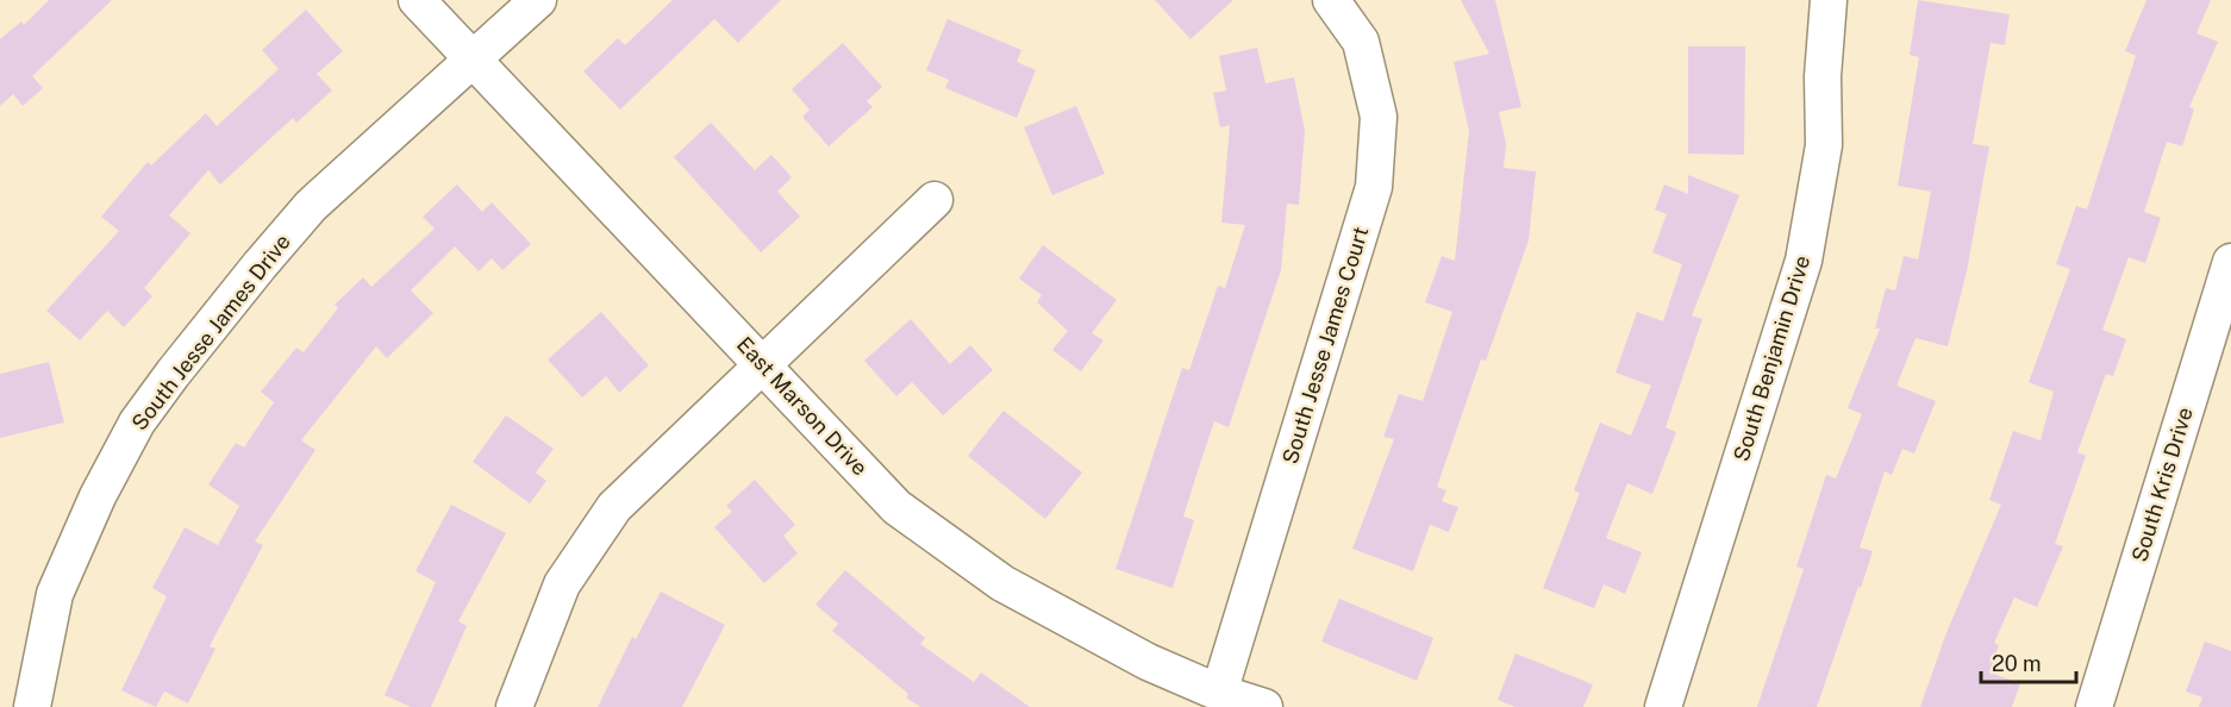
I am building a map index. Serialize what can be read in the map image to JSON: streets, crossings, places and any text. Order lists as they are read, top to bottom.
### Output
{
  "streets": {
    "street": [
      "South Jesse James Drive",
      "South Jesse James Court",
      "South Benjamin Drive",
      "East Marson Drive",
      "South Kris Drive"
    ]
  },
  "crossings": [
    ["South Jesse James Drive", "East Marson Drive"],
    ["South Jesse James Court", "East Marson Drive"]
  ],
  "scale_bar": "20 m"
}
